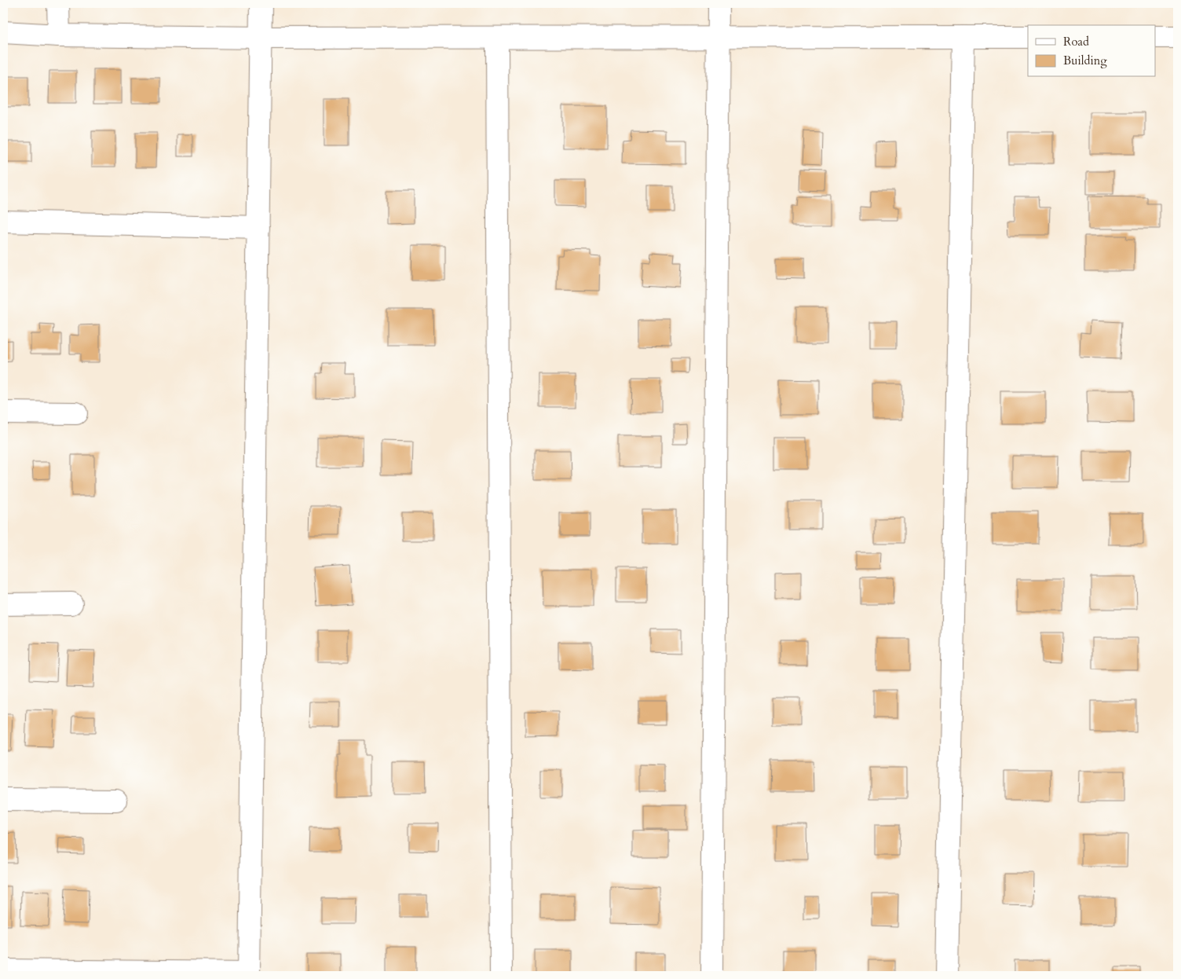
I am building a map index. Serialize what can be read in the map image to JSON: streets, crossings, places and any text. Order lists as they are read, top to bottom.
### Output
{
  "legend": ["Road", "Building"]
}
